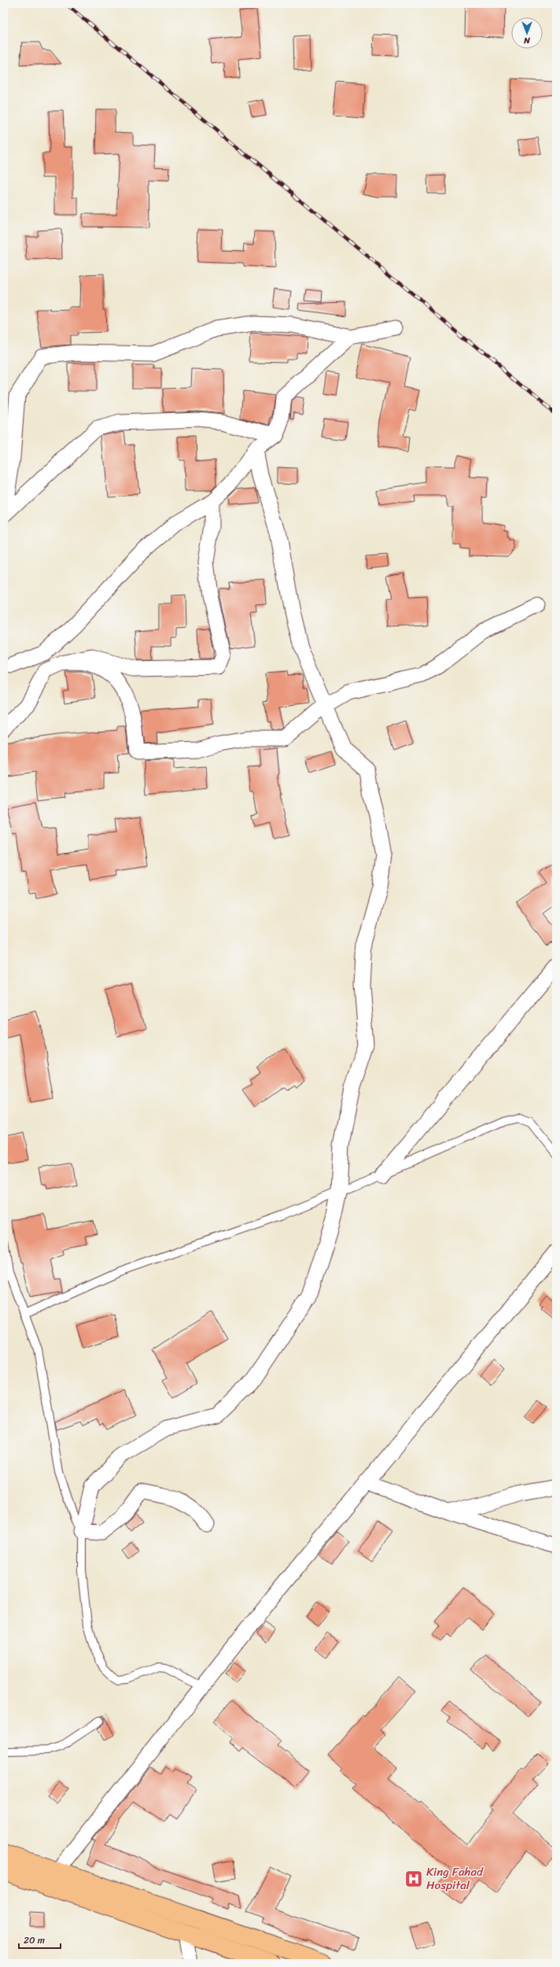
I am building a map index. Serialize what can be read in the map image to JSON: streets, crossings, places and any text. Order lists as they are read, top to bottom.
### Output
{
  "places": {
    "hospital": ["King Fahad Hospital"]
  },
  "scale_bar": "20 m",
  "north": "bottom"
}
